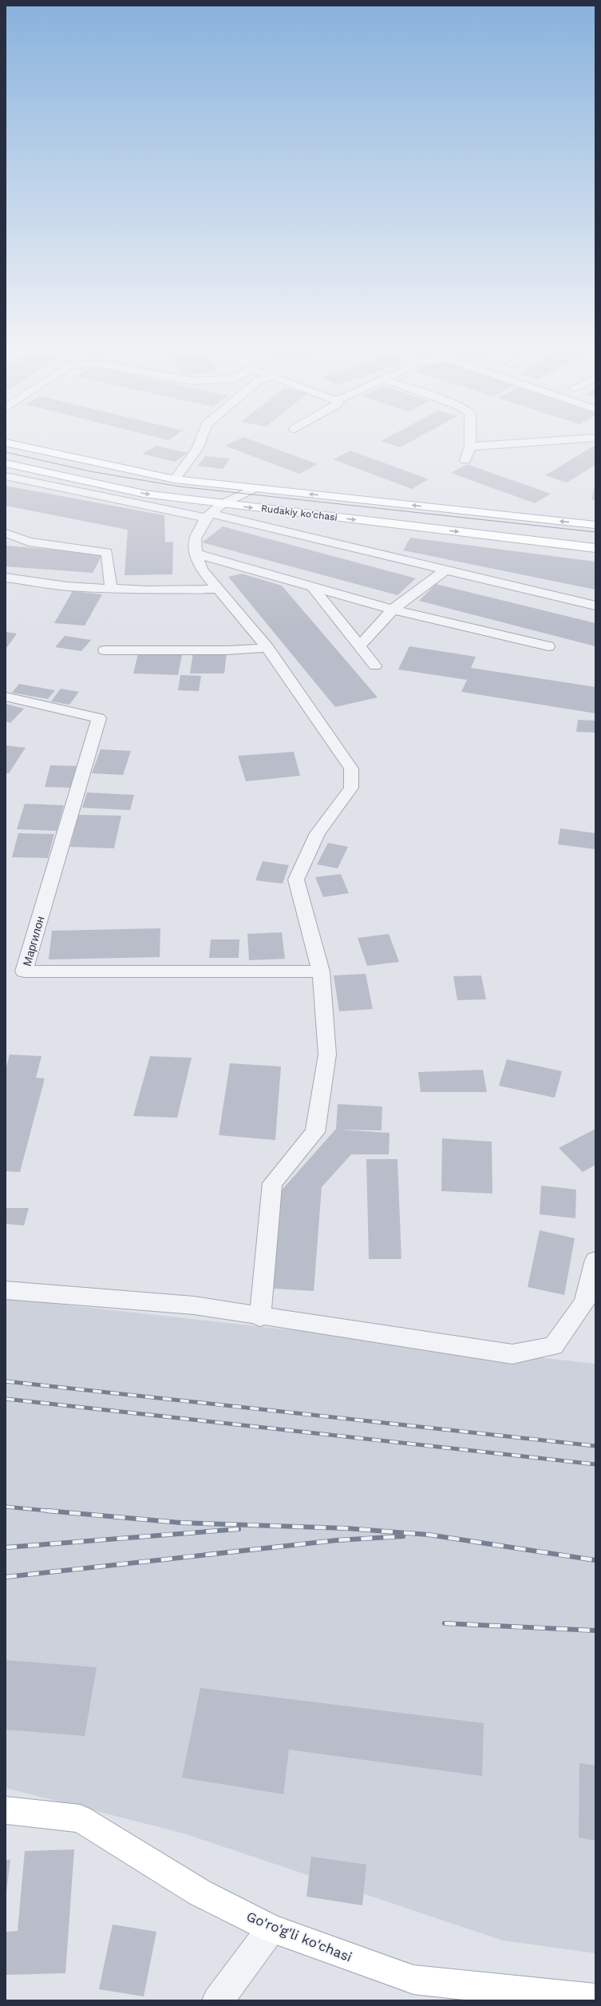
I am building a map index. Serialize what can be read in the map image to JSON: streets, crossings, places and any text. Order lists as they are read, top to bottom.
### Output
{
  "streets": {
    "main road": ["Rudakiy ko'chasi", "Go'ro'g'li ko'chasi"],
    "street": ["Маргилон"]
  }
}
